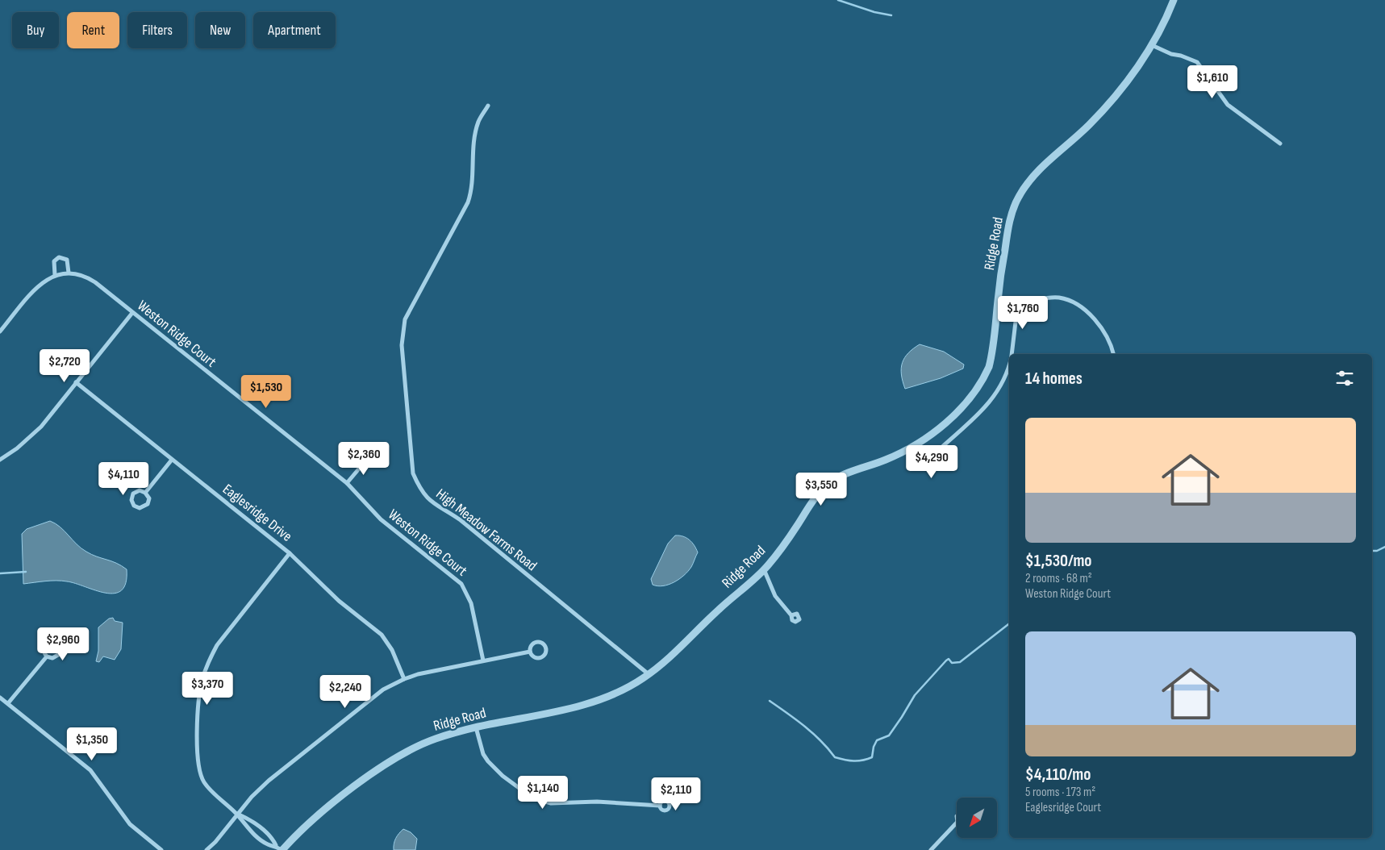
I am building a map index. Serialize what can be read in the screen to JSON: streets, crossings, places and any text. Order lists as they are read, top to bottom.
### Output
{
  "streets": {
    "street": [
      "Ridge Road",
      "Weston Ridge Court",
      "Eaglesridge Drive",
      "High Meadow Farms Road"
    ]
  },
  "crossings": [
    ["Ridge Road", "High Meadow Farms Road"]
  ],
  "north": "bottom left",
  "page": {
    "chip": [
      "Buy",
      "Rent",
      "Filters",
      "New",
      "Apartment"
    ],
    "price": [
      "$1,610",
      "$1,760",
      "$2,720",
      "$1,530",
      "$2,360",
      "$4,290",
      "$4,110",
      "$3,550",
      "$2,960",
      "$3,370",
      "$2,240",
      "$1,350",
      "$1,140",
      "$2,110"
    ],
    "heading": "14 homes",
    "list": [
      {
        "name": "$1,530/mo",
        "note": "2 rooms · 68 m² · Weston Ridge Court"
      },
      {
        "name": "$4,110/mo",
        "note": "5 rooms · 173 m² · Eaglesridge Court"
      }
    ]
  }
}
